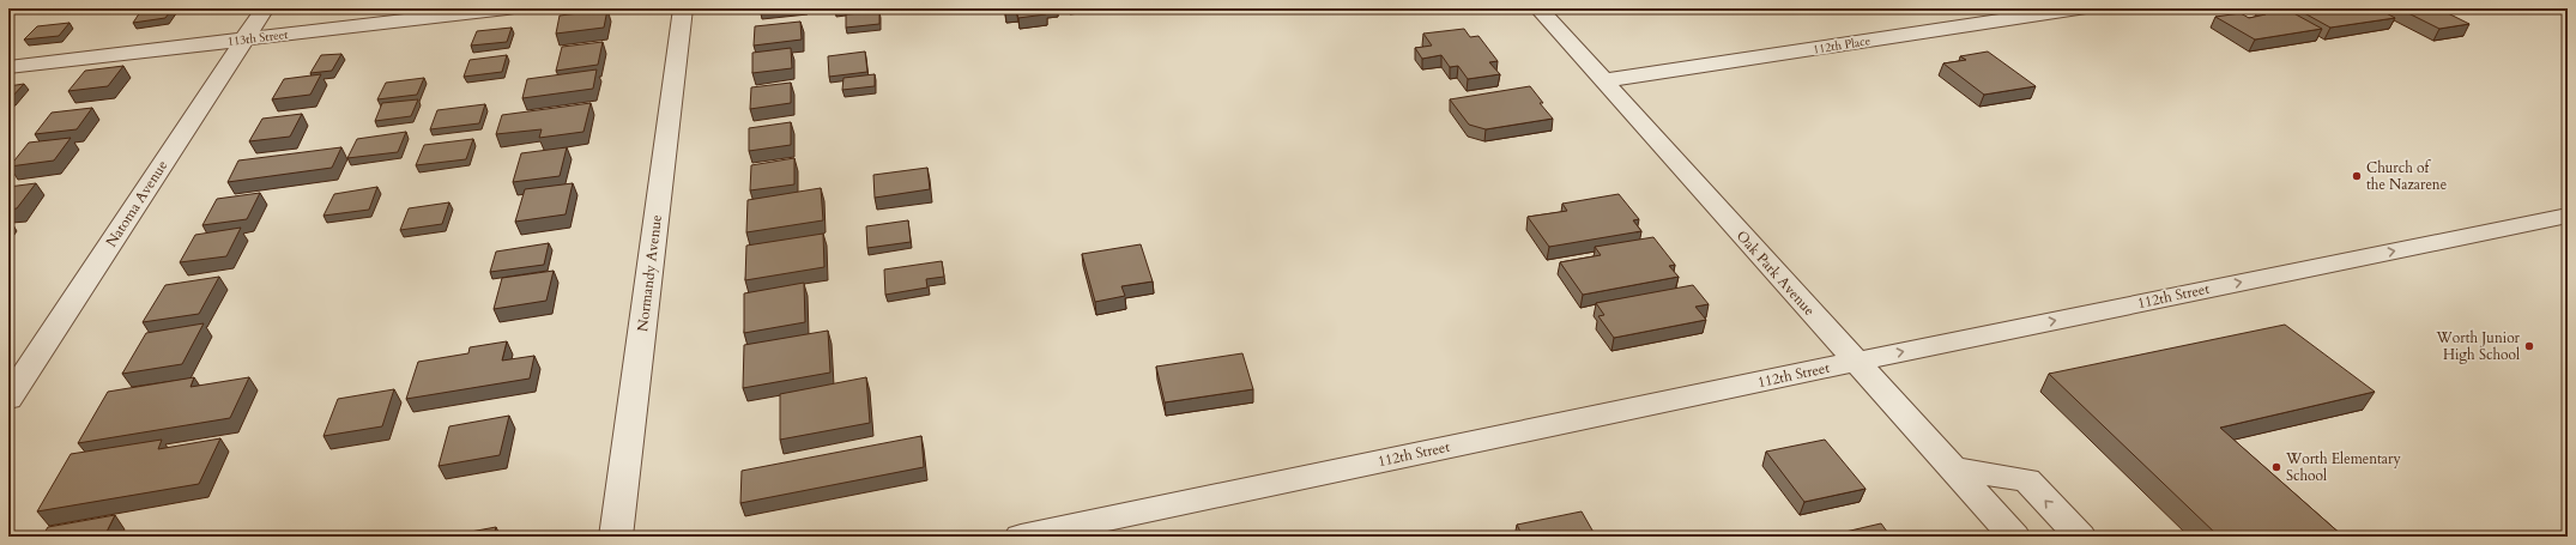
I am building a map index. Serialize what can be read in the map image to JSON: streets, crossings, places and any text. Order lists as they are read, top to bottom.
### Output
{
  "streets": {
    "street": [
      "113th Street",
      "112th Place",
      "Natoma Avenue",
      "Normandy Avenue",
      "Oak Park Avenue",
      "112th Street"
    ]
  },
  "crossings": [
    ["113th Street", "Natoma Avenue"],
    ["112th Place", "Oak Park Avenue"],
    ["Oak Park Avenue", "112th Street"]
  ],
  "one_way": ["112th Street"],
  "places": ["Church of the Nazarene", "Worth Junior High School", "Worth Elementary School"]
}
